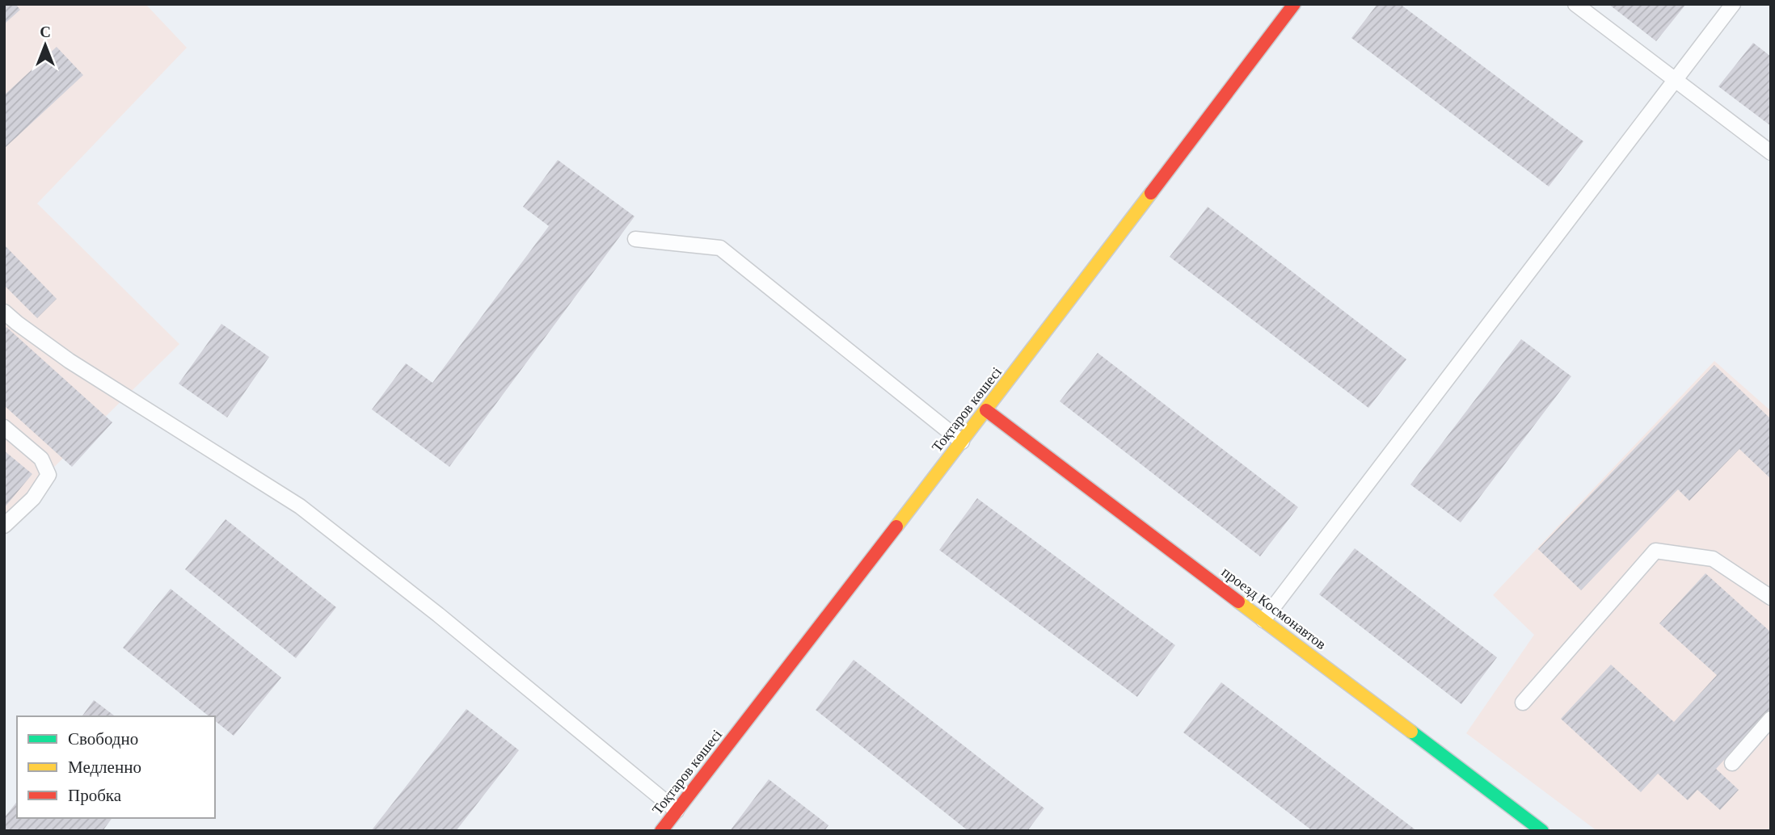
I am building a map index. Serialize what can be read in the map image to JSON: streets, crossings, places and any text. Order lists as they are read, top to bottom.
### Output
{
  "streets": {
    "street": ["Тоқтаров көшесі", "проезд Космонавтов"]
  },
  "crossings": [
    ["Тоқтаров көшесі", "проезд Космонавтов"]
  ],
  "legend": ["Свободно", "Медленно", "Пробка"],
  "north": "top"
}
